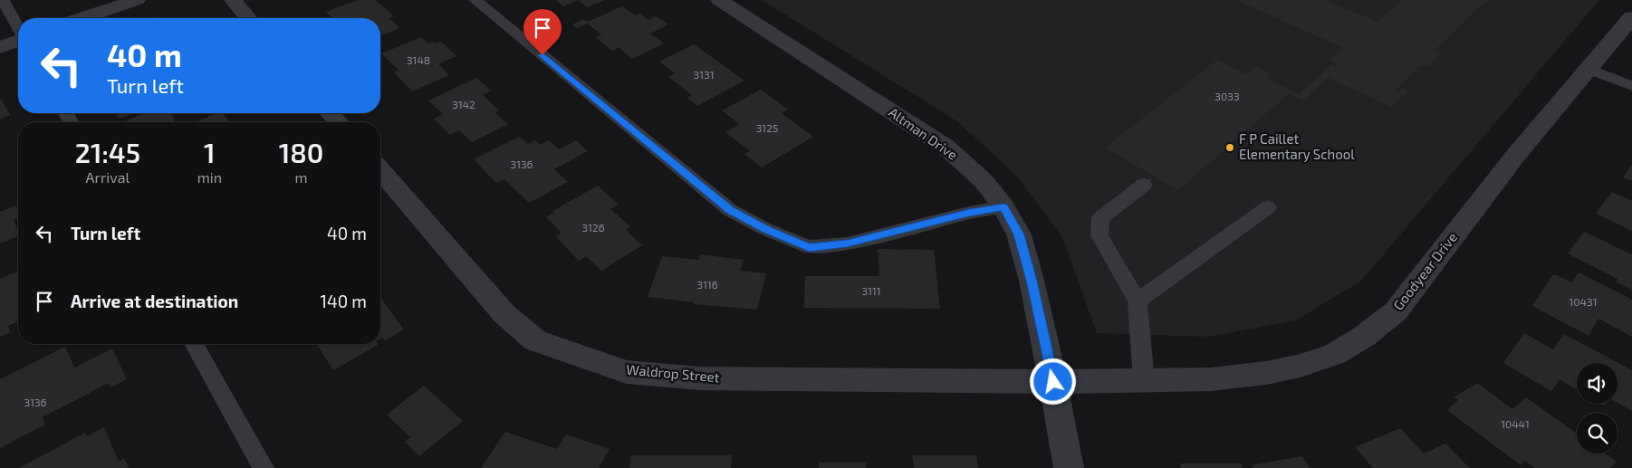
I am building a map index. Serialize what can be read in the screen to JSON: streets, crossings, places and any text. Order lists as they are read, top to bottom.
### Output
{
  "streets": {
    "street": ["Altman Drive", "Goodyear Drive", "Waldrop Street"]
  },
  "crossings": [
    ["Altman Drive", "Goodyear Drive"],
    ["Altman Drive", "Waldrop Street"],
    ["Goodyear Drive", "Waldrop Street"]
  ],
  "places": ["F P Caillet Elementary School"],
  "house_numbers": [
    "3148",
    "3131",
    "3033",
    "3142",
    "3125",
    "3136",
    "3126",
    "3116",
    "3111",
    "10431",
    "3136",
    "10441"
  ],
  "page": {
    "turn": ["40 m", "Turn left"],
    "eta": [
      "21:45",
      "Arrival",
      "1",
      "min",
      "180",
      "m"
    ],
    "list": [
      {
        "name": "Turn left",
        "value": "40 m"
      },
      {
        "name": "Arrive at destination",
        "value": "140 m"
      }
    ]
  }
}
